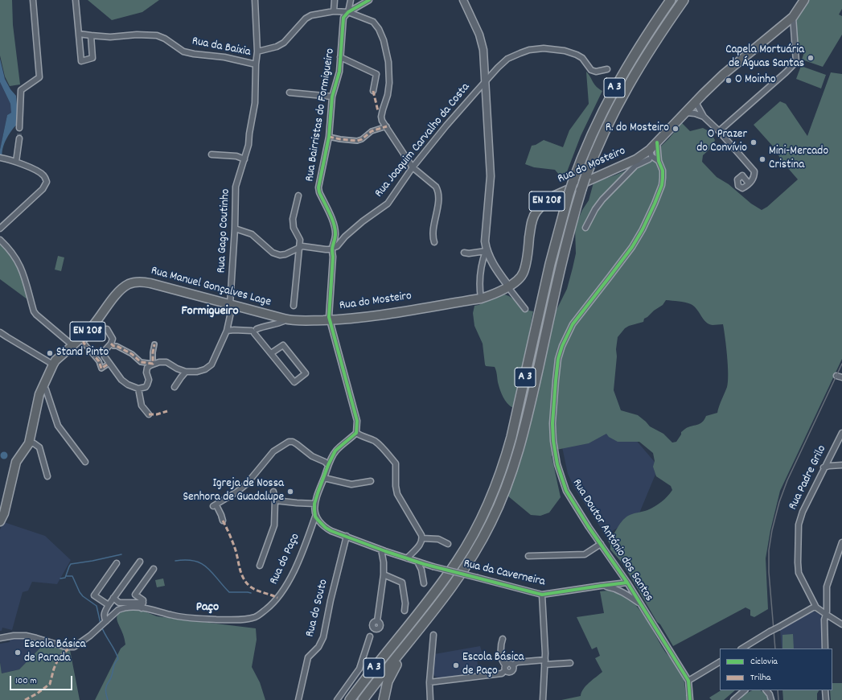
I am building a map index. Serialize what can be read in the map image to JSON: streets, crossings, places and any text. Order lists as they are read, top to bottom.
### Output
{
  "streets": {
    "highway": ["A 3"],
    "main road": ["Rua do Mosteiro", "EN 208", "Rua Manuel Gonçalves Lage"],
    "street": [
      "Rua da Baixia",
      "Rua Bairristas do Formigueiro",
      "Rua Joaquim Carvalho da Costa",
      "Rua Gago Coutinho",
      "Rua Padre Grilo",
      "Rua Doutor António dos Santos",
      "Rua do Paço",
      "Rua da Caverneira",
      "Rua do Souto"
    ]
  },
  "crossings": [
    ["Rua da Baixia", "Rua Gago Coutinho"],
    ["Rua Bairristas do Formigueiro", "Rua Joaquim Carvalho da Costa"],
    ["Rua Bairristas do Formigueiro", "Rua do Mosteiro"],
    ["Rua do Mosteiro", "Rua Manuel Gonçalves Lage"],
    ["Rua do Mosteiro", "Rua Doutor António dos Santos"],
    ["Rua Gago Coutinho", "Rua Manuel Gonçalves Lage"],
    ["Rua Doutor António dos Santos", "Rua da Caverneira"],
    ["Rua do Paço", "Rua da Caverneira"],
    ["Rua da Caverneira", "Rua do Souto"]
  ],
  "districts": ["Formigueiro", "Paço"],
  "places": [
    "Capela Mortuária de Águas Santas",
    "O Moinho",
    "R. do Mosteiro",
    "O Prazer do Convívio",
    "Mini-Mercado Cristina",
    "Stand Pinto",
    "Igreja de Nossa Senhora de Guadalupe",
    "Escola Básica de Parada",
    "Escola Básica de Paço"
  ],
  "legend": ["Ciclovia", "Trilha"],
  "scale_bar": "100 m"
}
